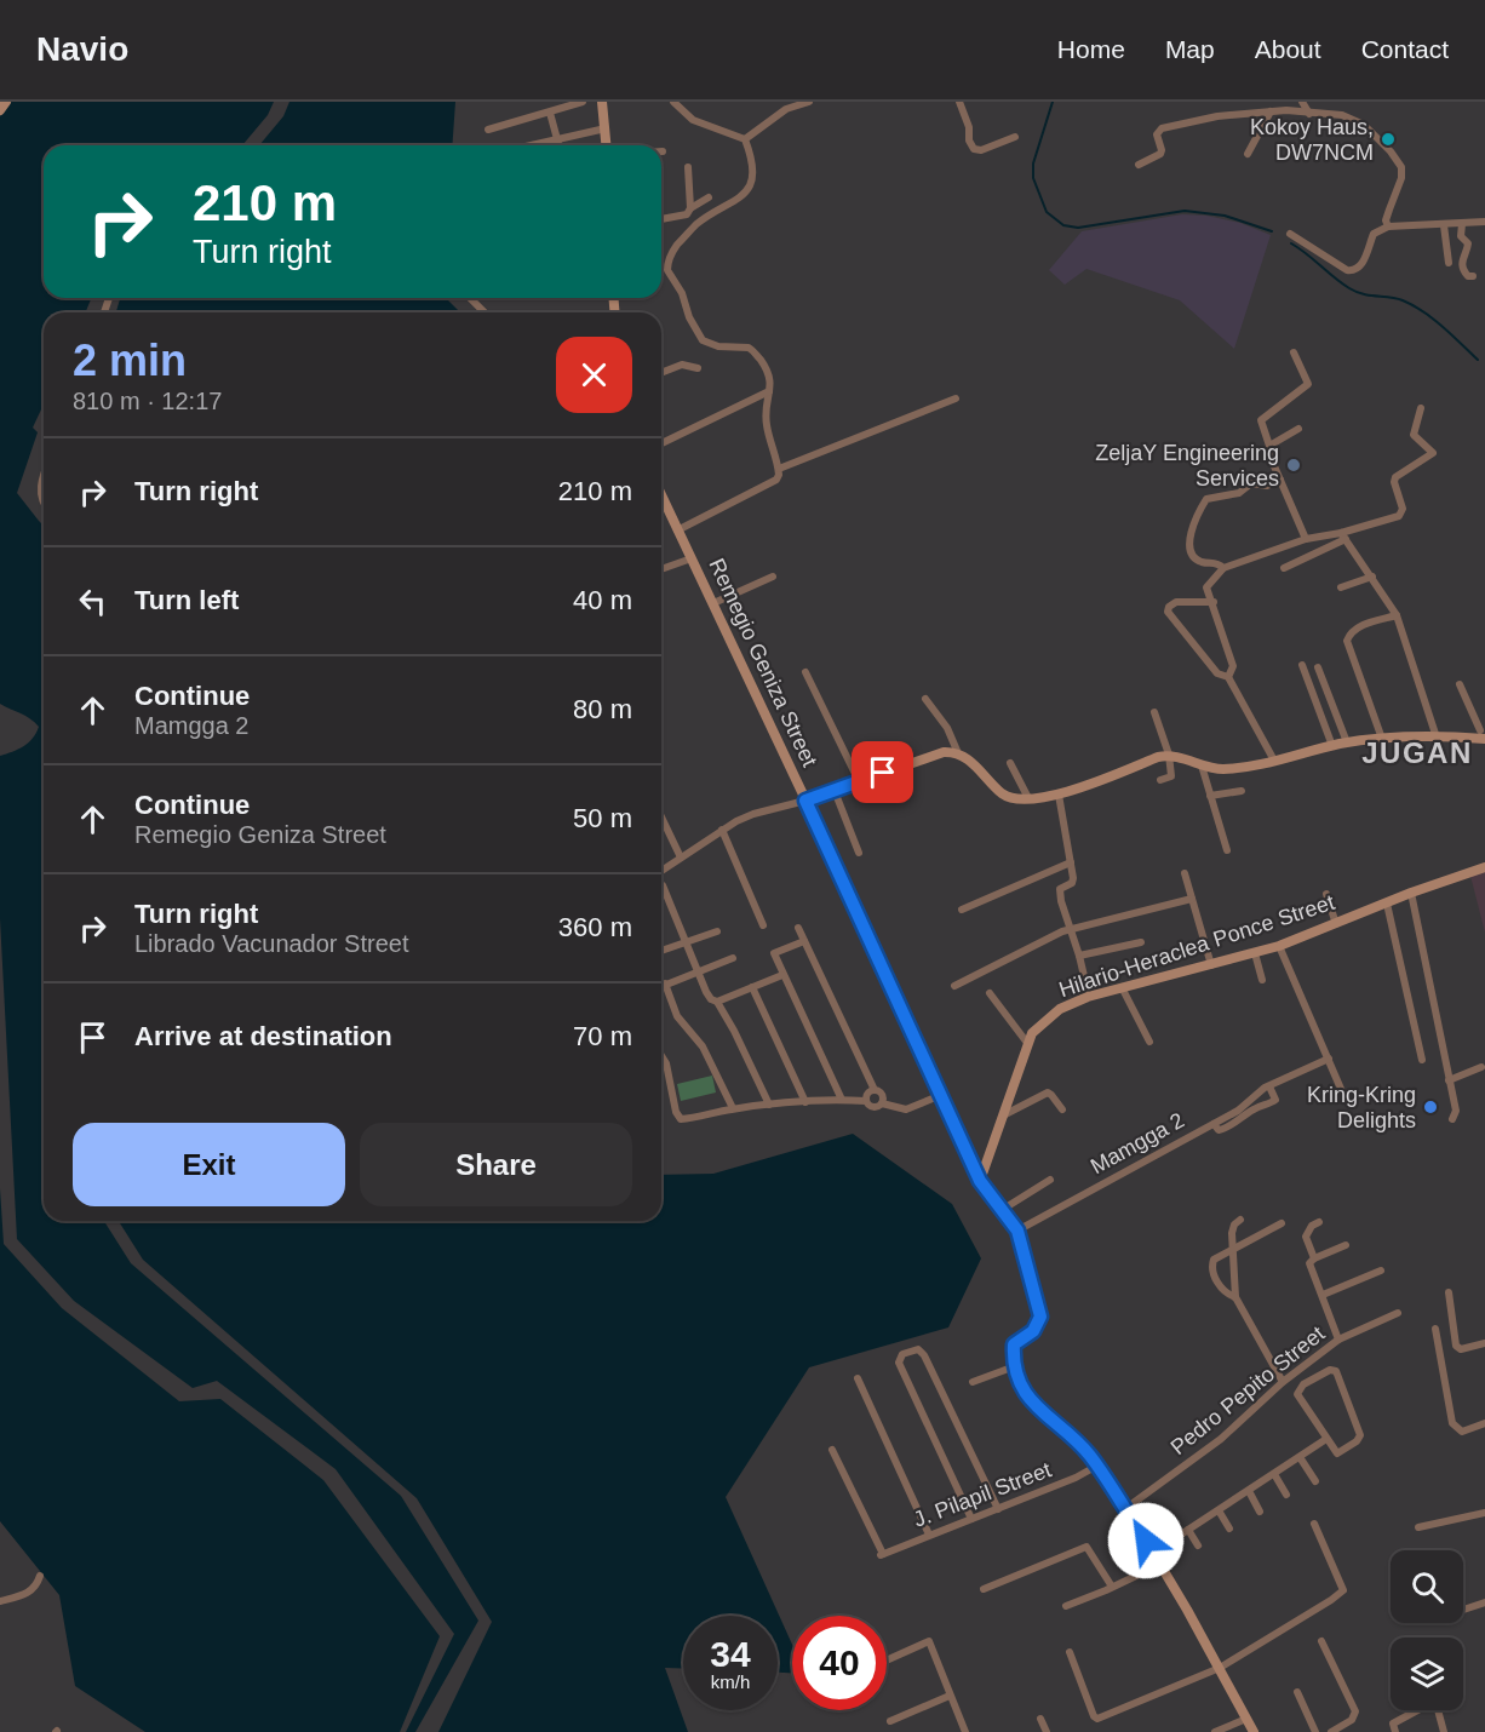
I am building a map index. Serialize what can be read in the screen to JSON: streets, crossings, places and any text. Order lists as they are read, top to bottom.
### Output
{
  "streets": {
    "street": [
      "Remegio Geniza Street",
      "Hilario-Heraclea Ponce Street",
      "Mamgga 2",
      "Pedro Pepito Street",
      "J. Pilapil Street"
    ]
  },
  "crossings": [
    ["Remegio Geniza Street", "Hilario-Heraclea Ponce Street"]
  ],
  "districts": ["JUGAN"],
  "places": ["Kokoy Haus, DW7NCM", "ZeljaY Engineering Services", "Kring-Kring Delights"],
  "page": {
    "header": "Navio",
    "nav": [
      "Home",
      "Map",
      "About",
      "Contact"
    ],
    "turn": ["210 m", "Turn right"],
    "heading": ["2 min", "810 m · 12:17"],
    "list": [
      {
        "name": "Turn right",
        "value": "210 m"
      },
      {
        "name": "Turn left",
        "value": "40 m"
      },
      {
        "name": "Continue",
        "note": "Mamgga 2",
        "value": "80 m"
      },
      {
        "name": "Continue",
        "note": "Remegio Geniza Street",
        "value": "50 m"
      },
      {
        "name": "Turn right",
        "note": "Librado Vacunador Street",
        "value": "360 m"
      },
      {
        "name": "Arrive at destination",
        "value": "70 m"
      }
    ],
    "buttons": ["Exit", "Share"],
    "speed": "34 km/h",
    "limit": "40"
  }
}
